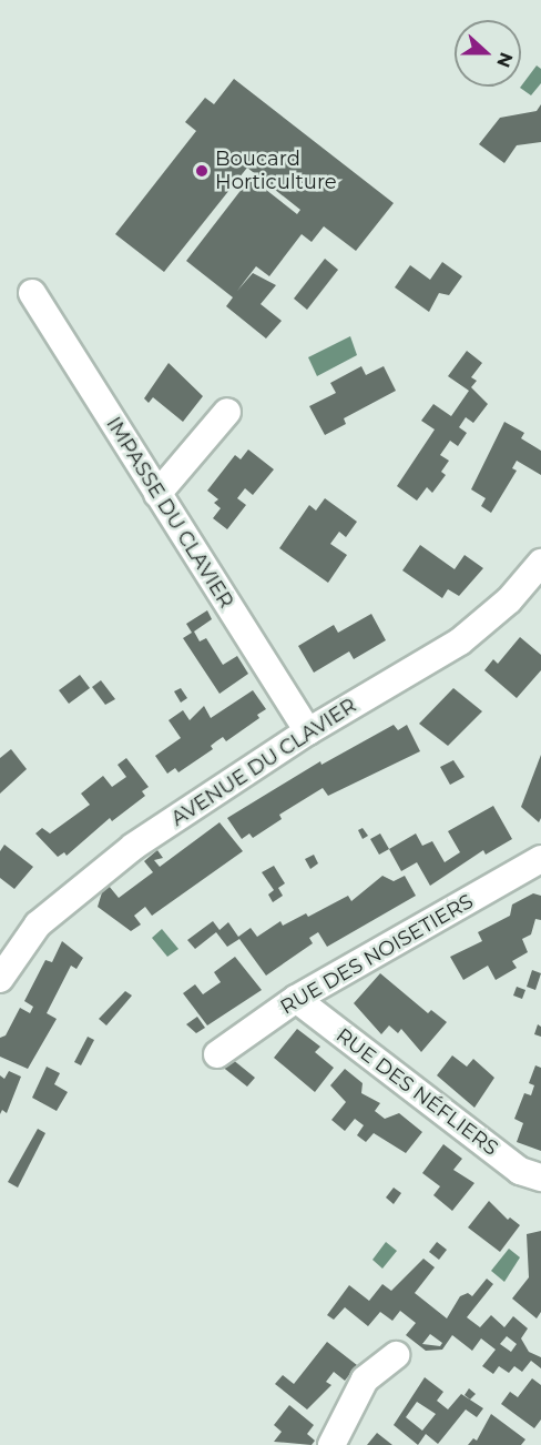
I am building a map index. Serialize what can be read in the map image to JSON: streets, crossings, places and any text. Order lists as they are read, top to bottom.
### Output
{
  "streets": {
    "street": [
      "IMPASSE DU CLAVIER",
      "AVENUE DU CLAVIER",
      "RUE DES NOISETIERS",
      "RUE DES NÉFLIERS"
    ]
  },
  "crossings": [
    ["IMPASSE DU CLAVIER", "AVENUE DU CLAVIER"],
    ["RUE DES NOISETIERS", "RUE DES NÉFLIERS"]
  ],
  "places": ["Boucard Horticulture"],
  "north": "right"
}
